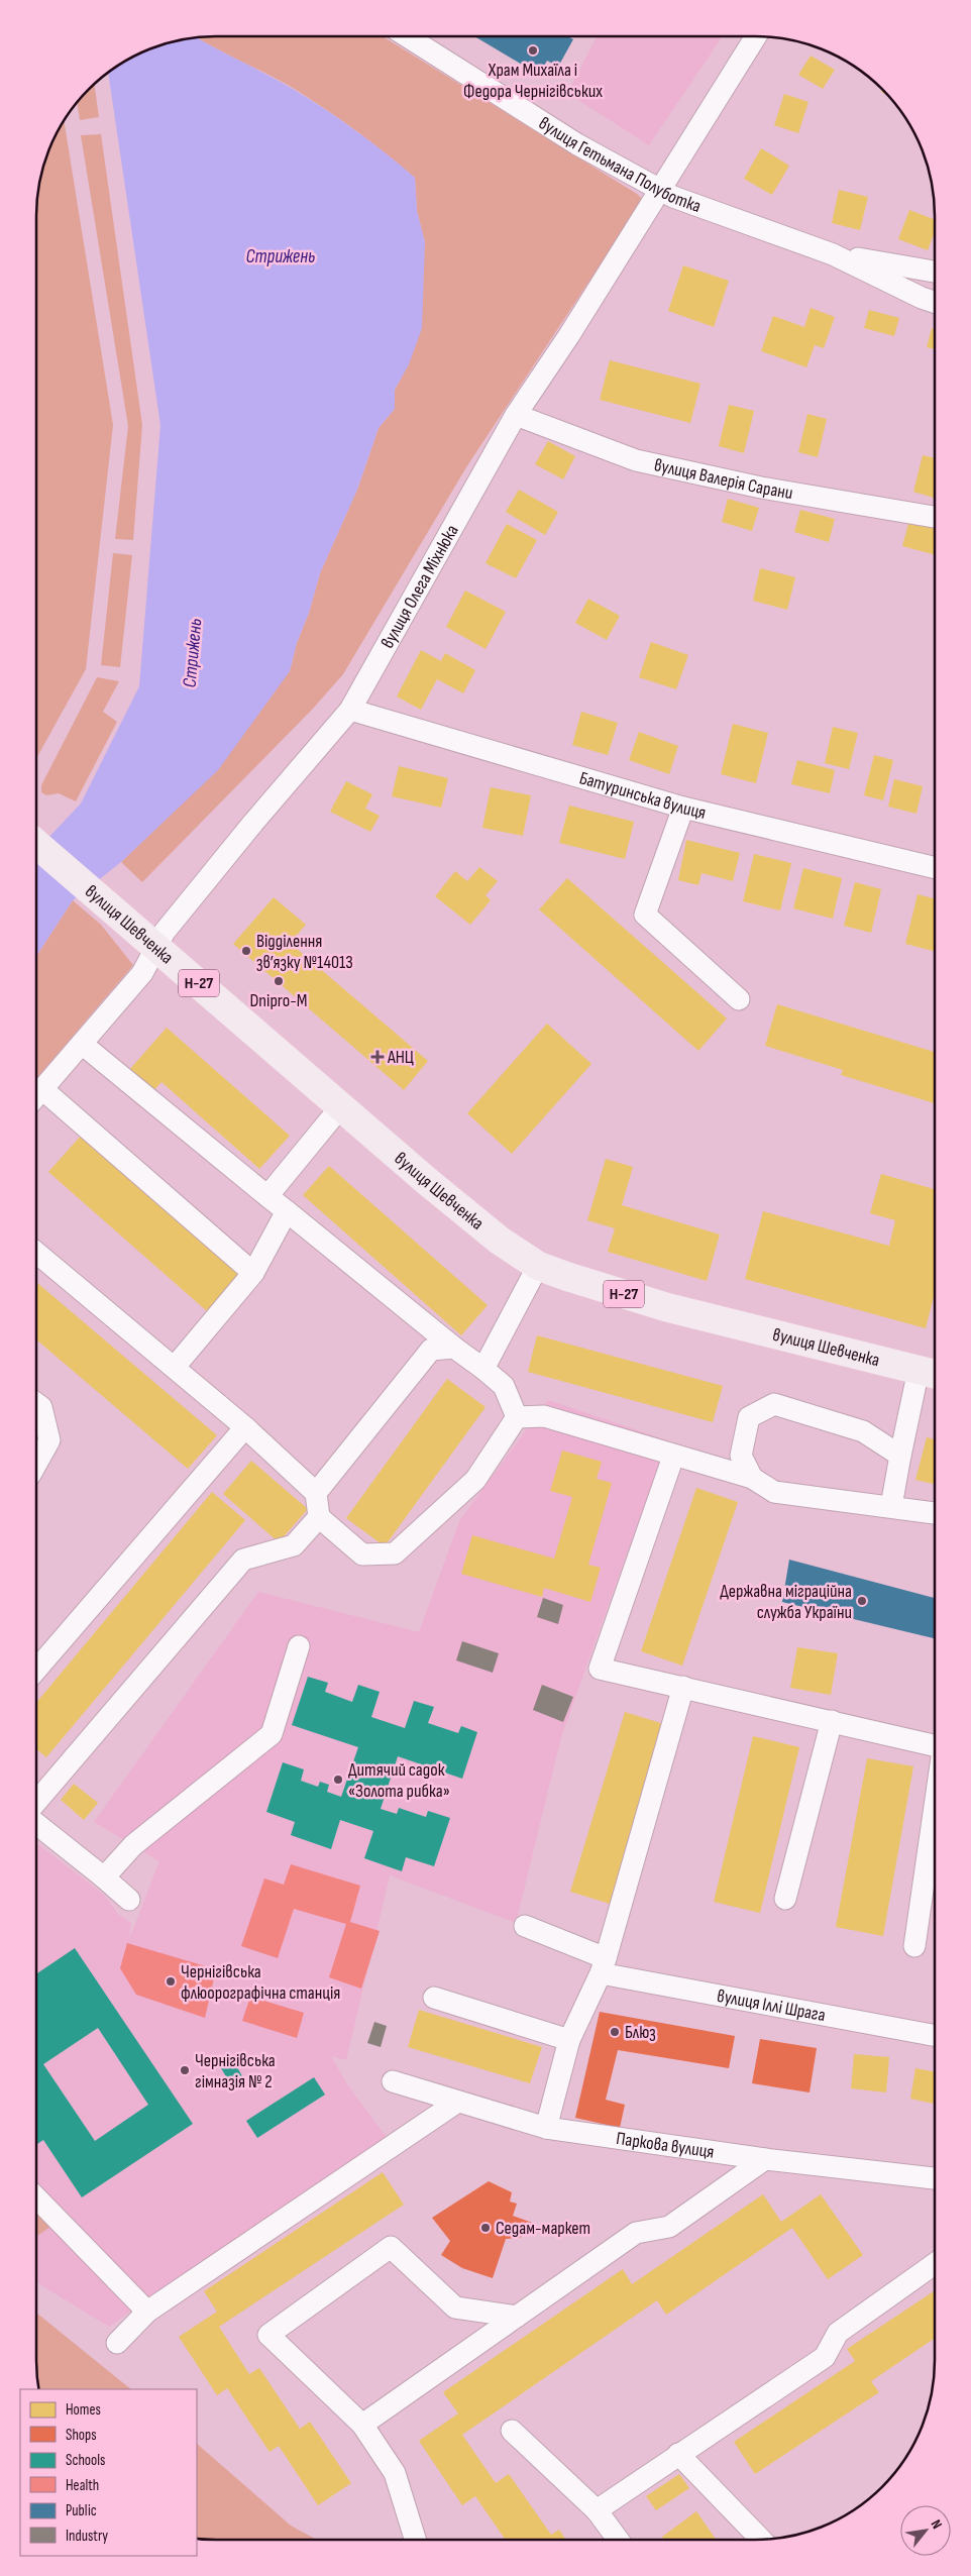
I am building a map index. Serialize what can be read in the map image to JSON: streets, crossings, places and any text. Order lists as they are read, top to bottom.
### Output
{
  "streets": {
    "main road": ["вулиця Шевченка", "Н-27"],
    "street": [
      "вулиця Гетьмана Полуботка",
      "вулиця Валерія Сарани",
      "вулиця Олега Міхнюка",
      "Батуринська вулиця",
      "вулиця Іллі Шрага",
      "Паркова вулиця"
    ]
  },
  "crossings": [
    ["вулиця Гетьмана Полуботка", "вулиця Олега Міхнюка"],
    ["вулиця Валерія Сарани", "вулиця Олега Міхнюка"],
    ["вулиця Олега Міхнюка", "Батуринська вулиця"],
    ["вулиця Олега Міхнюка", "вулиця Шевченка"]
  ],
  "water": ["Стрижень"],
  "places": {
    "other": [
      "Храм Михаїла і Федора Чернігівських",
      "Відділення зв’язку №14013",
      "Dnipro-M",
      "Державна міграційна служба України",
      "Дитячий садок «Золота рибка»",
      "Чернігівська флюорографічна станція",
      "Блюз",
      "Чернігівська гімназія № 2",
      "Седам-маркет"
    ],
    "health": ["АНЦ"]
  },
  "legend": [
    "Homes",
    "Shops",
    "Schools",
    "Health",
    "Public",
    "Industry"
  ],
  "north": "top right"
}
